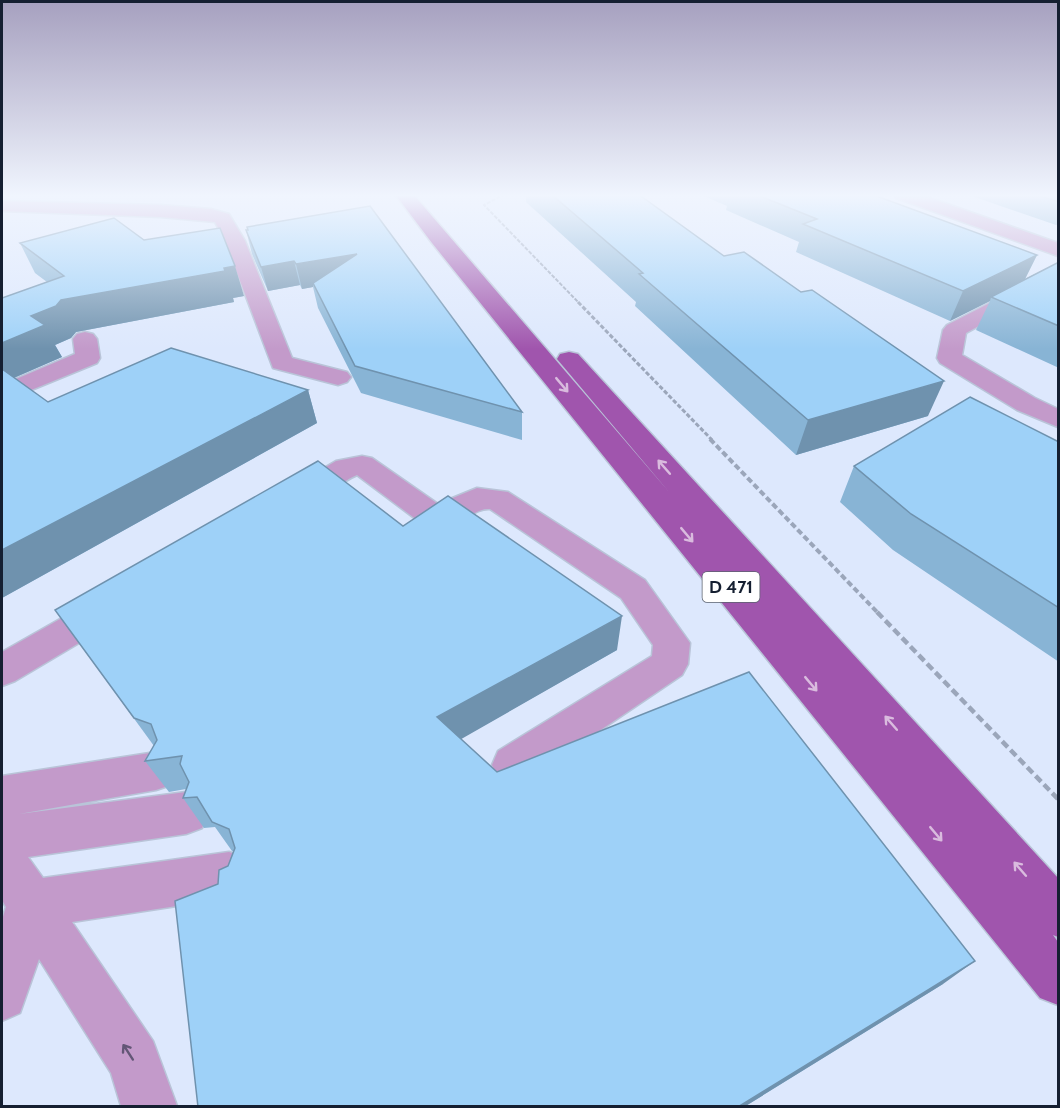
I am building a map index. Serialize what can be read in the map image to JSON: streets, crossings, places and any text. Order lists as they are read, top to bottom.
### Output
{
  "streets": {
    "main road": ["D 471"]
  }
}
